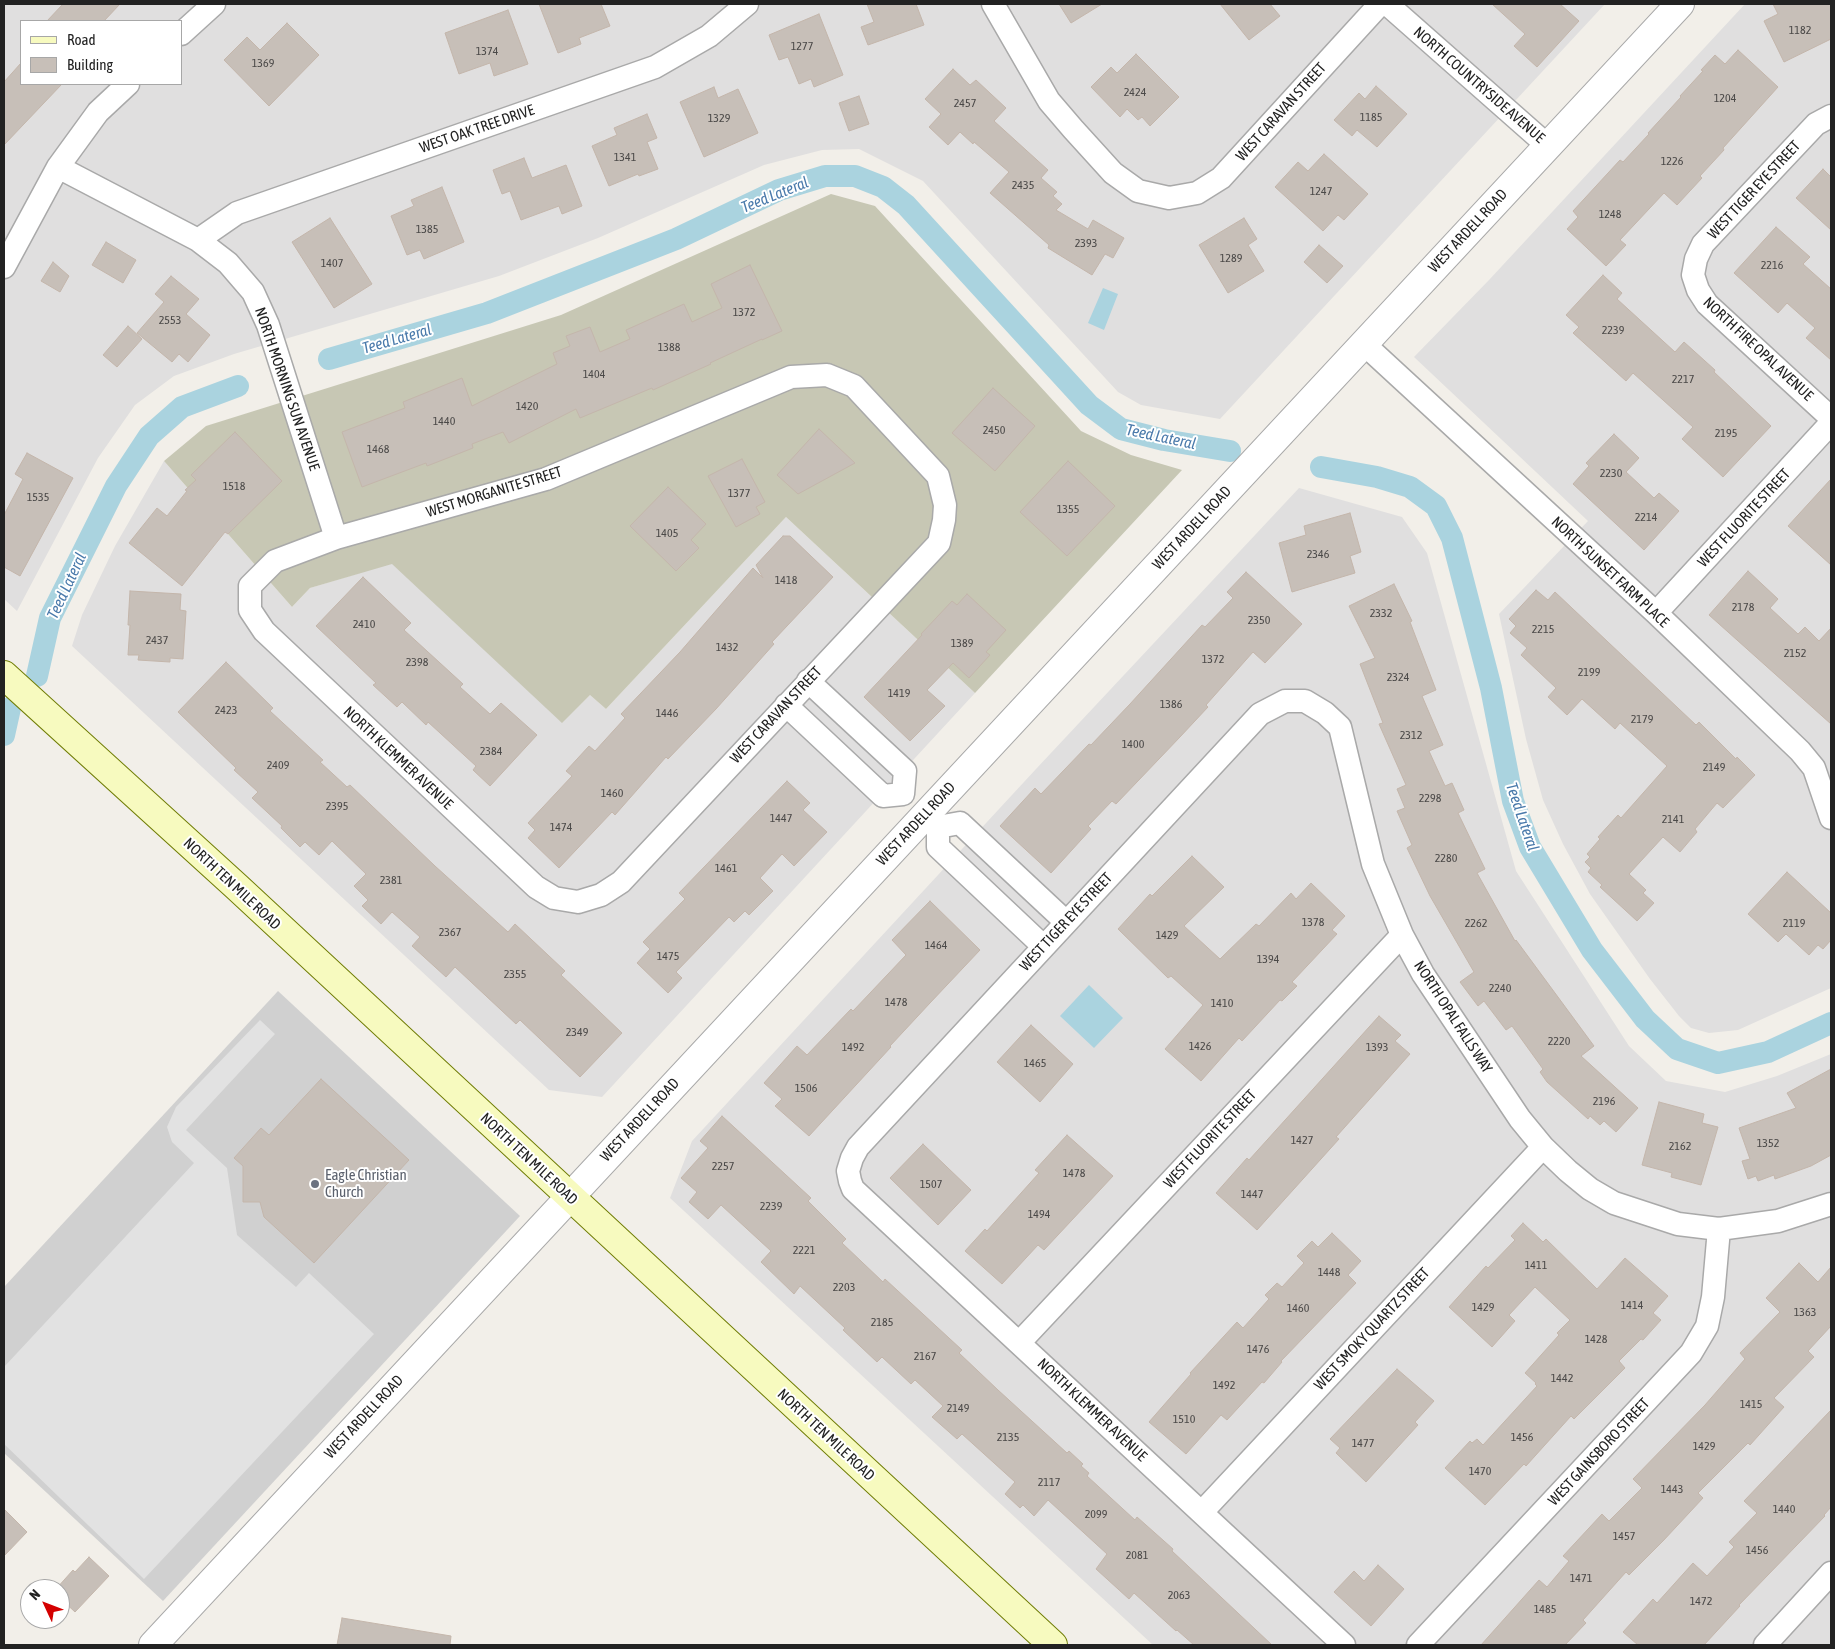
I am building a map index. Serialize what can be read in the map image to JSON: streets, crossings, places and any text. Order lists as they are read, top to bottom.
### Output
{
  "streets": {
    "main road": ["NORTH TEN MILE ROAD"],
    "street": [
      "NORTH COUNTRYSIDE AVENUE",
      "WEST CARAVAN STREET",
      "WEST OAK TREE DRIVE",
      "WEST TIGER EYE STREET",
      "WEST ARDELL ROAD",
      "NORTH FIRE OPAL AVENUE",
      "NORTH MORNING SUN AVENUE",
      "WEST MORGANITE STREET",
      "WEST FLUORITE STREET",
      "NORTH SUNSET FARM PLACE",
      "NORTH KLEMMER AVENUE",
      "NORTH OPAL FALLS WAY",
      "WEST SMOKY QUARTZ STREET",
      "WEST GAINSBORO STREET"
    ]
  },
  "crossings": [
    ["NORTH COUNTRYSIDE AVENUE", "WEST ARDELL ROAD"],
    ["WEST CARAVAN STREET", "WEST MORGANITE STREET"],
    ["WEST CARAVAN STREET", "NORTH KLEMMER AVENUE"],
    ["WEST OAK TREE DRIVE", "NORTH MORNING SUN AVENUE"],
    ["WEST TIGER EYE STREET", "NORTH FIRE OPAL AVENUE"],
    ["WEST TIGER EYE STREET", "NORTH KLEMMER AVENUE"],
    ["WEST TIGER EYE STREET", "NORTH OPAL FALLS WAY"],
    ["WEST ARDELL ROAD", "NORTH SUNSET FARM PLACE"],
    ["WEST ARDELL ROAD", "NORTH TEN MILE ROAD"],
    ["NORTH MORNING SUN AVENUE", "WEST MORGANITE STREET"],
    ["WEST MORGANITE STREET", "NORTH KLEMMER AVENUE"],
    ["WEST FLUORITE STREET", "NORTH SUNSET FARM PLACE"],
    ["WEST FLUORITE STREET", "NORTH KLEMMER AVENUE"],
    ["WEST FLUORITE STREET", "NORTH OPAL FALLS WAY"],
    ["NORTH KLEMMER AVENUE", "WEST SMOKY QUARTZ STREET"],
    ["NORTH OPAL FALLS WAY", "WEST SMOKY QUARTZ STREET"],
    ["NORTH OPAL FALLS WAY", "WEST GAINSBORO STREET"]
  ],
  "water": ["Teed Lateral"],
  "places": ["Eagle Christian Church"],
  "house_numbers": [
    "1182",
    "1277",
    "1374",
    "1369",
    "2424",
    "1204",
    "2457",
    "1185",
    "1329",
    "1341",
    "1226",
    "2435",
    "1247",
    "1248",
    "1385",
    "2393",
    "1289",
    "1407",
    "2216",
    "1372",
    "2553",
    "2239",
    "1388",
    "1404",
    "2217",
    "1420",
    "1440",
    "2450",
    "2195",
    "1468",
    "2230",
    "1518",
    "1377",
    "1535",
    "1355",
    "2214",
    "1405",
    "2346",
    "1418",
    "2178",
    "2332",
    "2350",
    "2410",
    "2215",
    "2437",
    "1389",
    "1432",
    "2152",
    "1372",
    "2398",
    "2199",
    "2324",
    "1419",
    "1386",
    "2423",
    "1446",
    "2179",
    "2312",
    "1400",
    "2384",
    "2409",
    "2149",
    "1460",
    "2298",
    "2395",
    "1447",
    "2141",
    "1474",
    "2280",
    "1461",
    "2381",
    "1378",
    "2262",
    "2119",
    "2367",
    "1429",
    "1464",
    "1475",
    "1394",
    "2355",
    "2240",
    "1478",
    "1410",
    "2349",
    "2220",
    "1426",
    "1492",
    "1393",
    "1465",
    "1506",
    "2196",
    "1427",
    "1352",
    "2162",
    "2257",
    "1478",
    "1507",
    "1447",
    "2239",
    "1494",
    "2221",
    "1411",
    "1448",
    "2203",
    "1414",
    "1429",
    "1460",
    "1363",
    "2185",
    "1428",
    "1476",
    "2167",
    "1442",
    "1492",
    "1415",
    "2149",
    "1510",
    "2135",
    "1456",
    "1477",
    "1429",
    "1470",
    "2117",
    "1443",
    "1440",
    "2099",
    "1457",
    "1456",
    "2081",
    "1471",
    "2063",
    "1472",
    "1485"
  ],
  "legend": ["Road", "Building"],
  "north": "top left"
}
